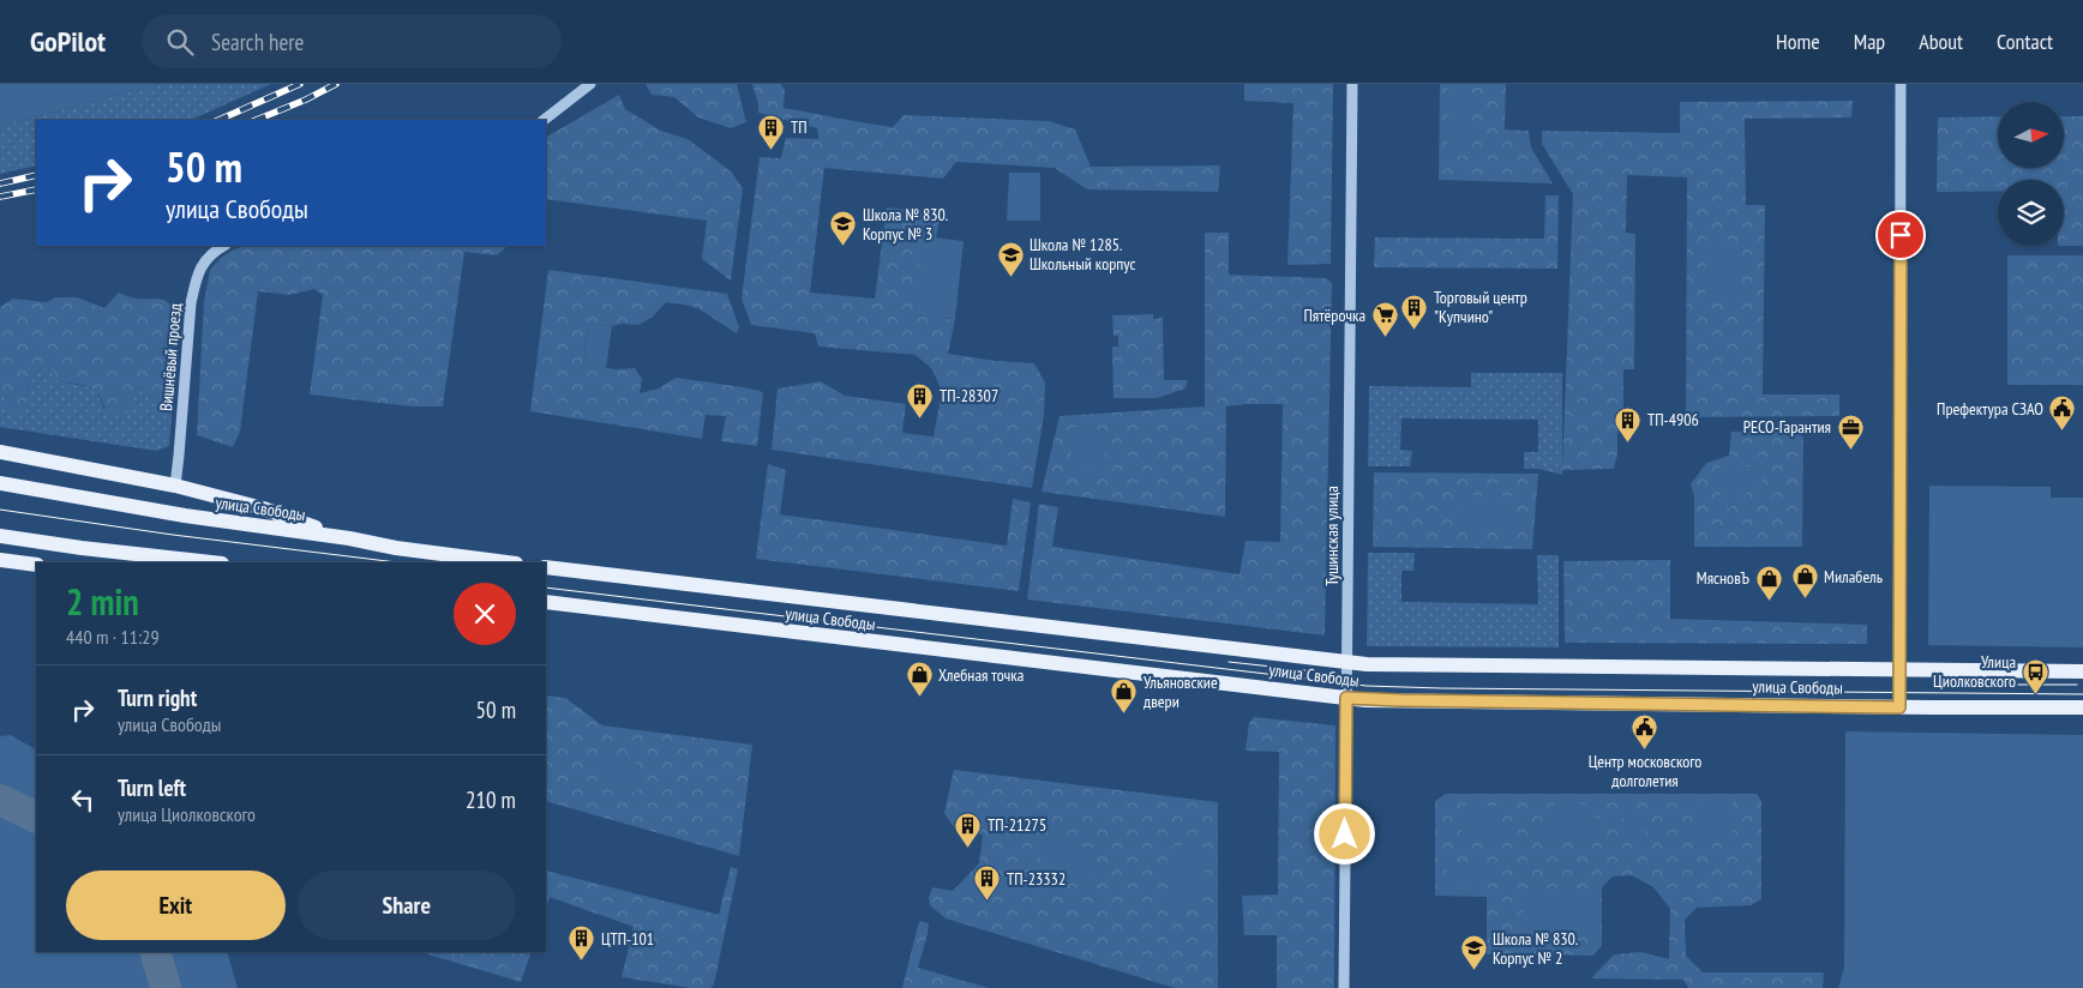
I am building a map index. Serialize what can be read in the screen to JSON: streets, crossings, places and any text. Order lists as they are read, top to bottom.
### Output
{
  "streets": {
    "main road": ["улица Свободы"],
    "street": ["Вишнёвый проезд", "Тушинская улица"]
  },
  "crossings": [
    ["улица Свободы", "Тушинская улица"]
  ],
  "places": {
    "building": [
      "ТП",
      "Торговый центр \"Купчино\"",
      "ТП-28307",
      "ТП-4906",
      "ТП-21275",
      "ТП-23332",
      "ЦТП-101"
    ],
    "school or university": ["Школа № 830. Корпус № 3", "Школа № 1285. Школьный корпус", "Школа № 830. Корпус № 2"],
    "supermarket": ["Пятёрочка"],
    "public building": ["Префектура СЗАО", "Центр московского долголетия"],
    "office": ["РЕСО-Гарантия"],
    "shop": [
      "Милабель",
      "МясновЪ",
      "Хлебная точка",
      "Ульяновские двери"
    ],
    "bus stop": ["Улица Циолковского"]
  },
  "north": "right",
  "page": {
    "header": "GoPilot",
    "search": "Search here",
    "nav": [
      "Home",
      "Map",
      "About",
      "Contact"
    ],
    "turn": ["50 m", "улица Свободы"],
    "heading": ["2 min", "440 m · 11:29"],
    "list": [
      {
        "name": "Turn right",
        "note": "улица Свободы",
        "value": "50 m"
      },
      {
        "name": "Turn left",
        "note": "улица Циолковского",
        "value": "210 m"
      }
    ],
    "buttons": ["Exit", "Share"]
  }
}
